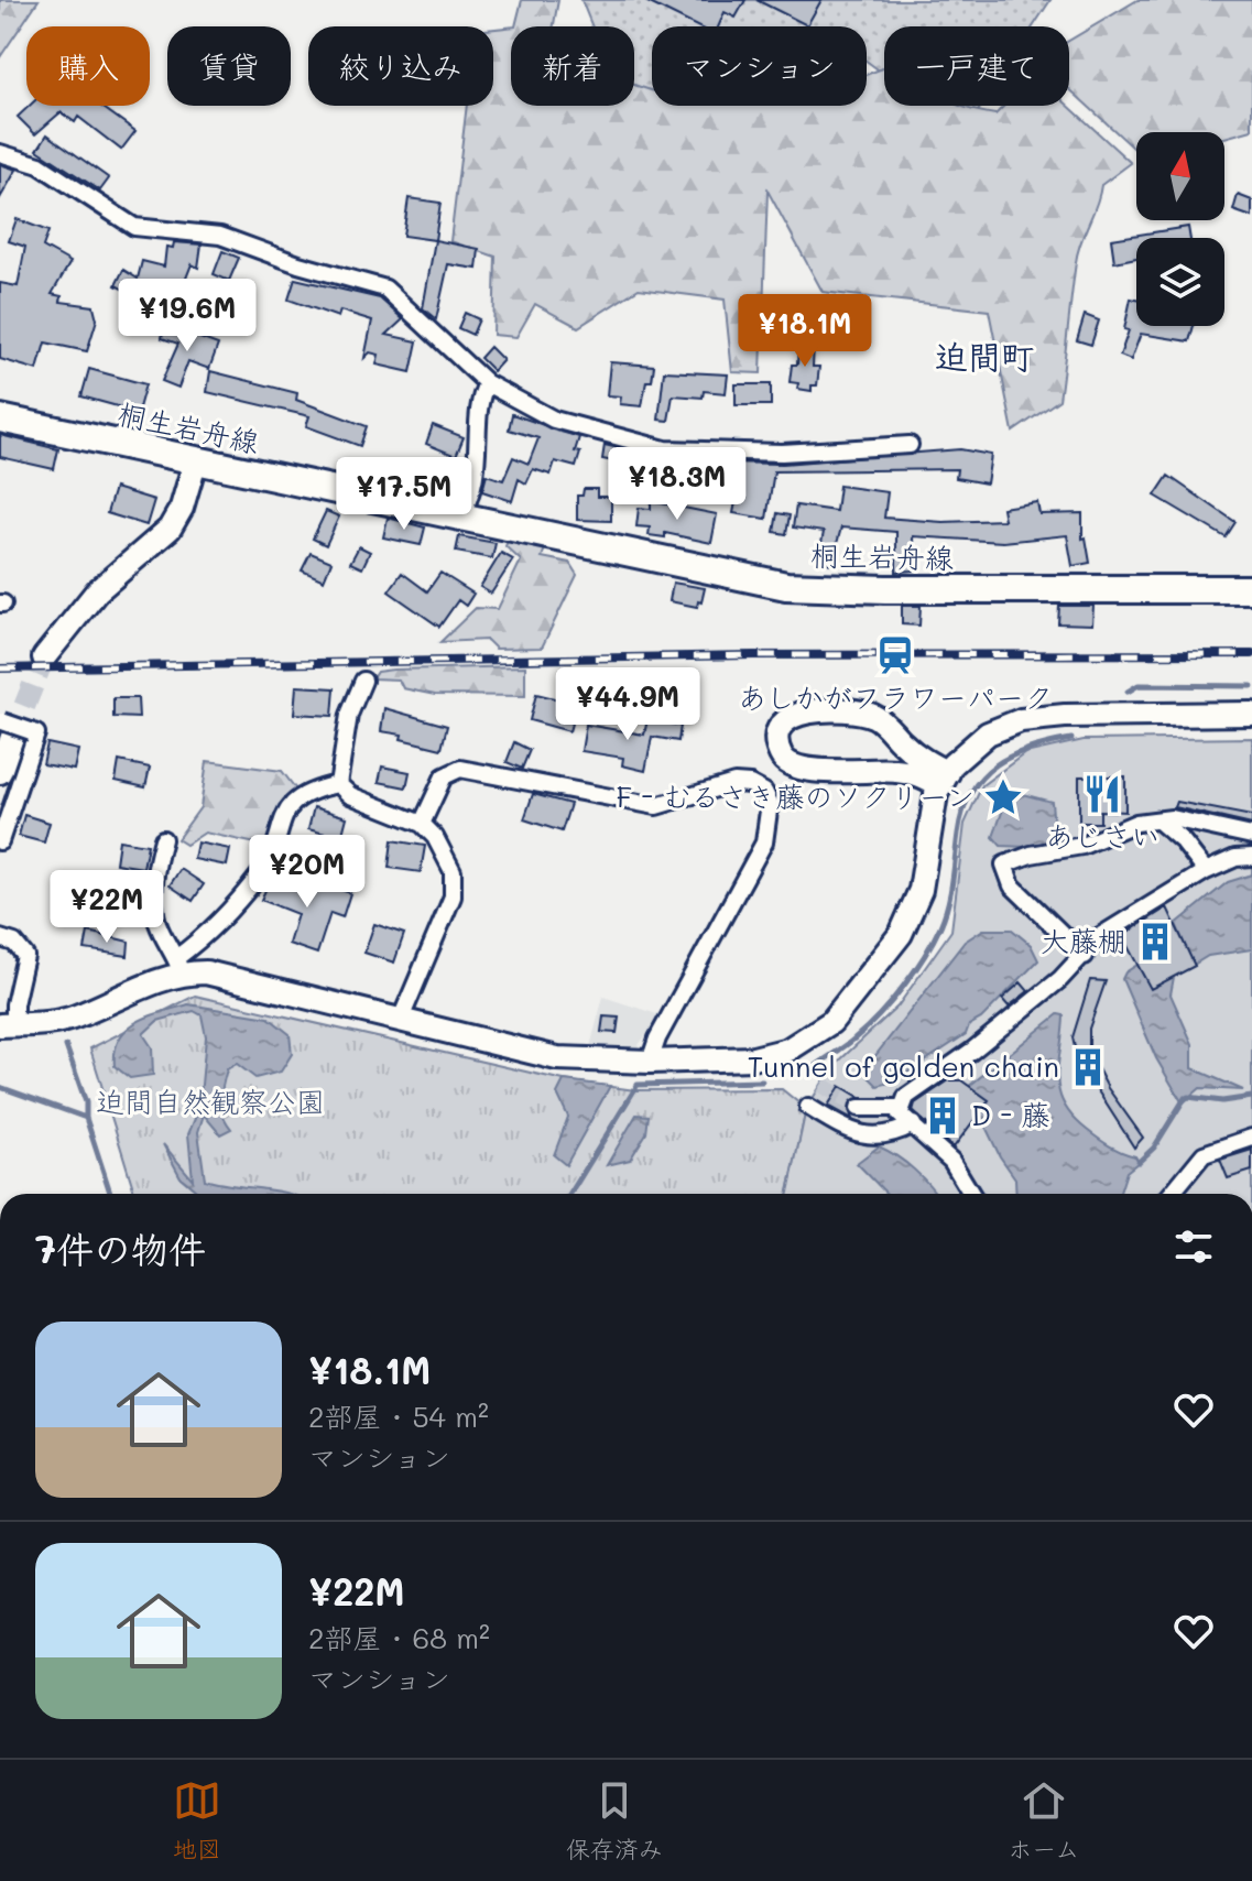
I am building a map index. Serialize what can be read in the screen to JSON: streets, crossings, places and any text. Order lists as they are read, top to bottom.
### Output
{
  "streets": {
    "main road": ["桐生岩舟線"]
  },
  "districts": ["迫間町"],
  "parks": ["迫間自然観察公園"],
  "places": {
    "station": ["あしかがフラワーパーク"],
    "restaurant": ["あじさい"],
    "place": ["F - むるさき藤のソクリーン"],
    "building": ["大藤棚", "Tunnel of golden chain", "D - 藤"]
  },
  "north": "top",
  "page": {
    "chip": [
      "購入",
      "賃貸",
      "絞り込み",
      "新着",
      "マンション",
      "一戸建て"
    ],
    "price": [
      "¥19.6M",
      "¥18.1M",
      "¥18.3M",
      "¥17.5M",
      "¥44.9M",
      "¥20M",
      "¥22M"
    ],
    "heading": "7件の物件",
    "list": [
      {
        "name": "¥18.1M",
        "note": "2部屋 · 54 m² · マンション"
      },
      {
        "name": "¥22M",
        "note": "2部屋 · 68 m² · マンション"
      }
    ],
    "tabs": ["地図", "保存済み", "ホーム"]
  }
}
